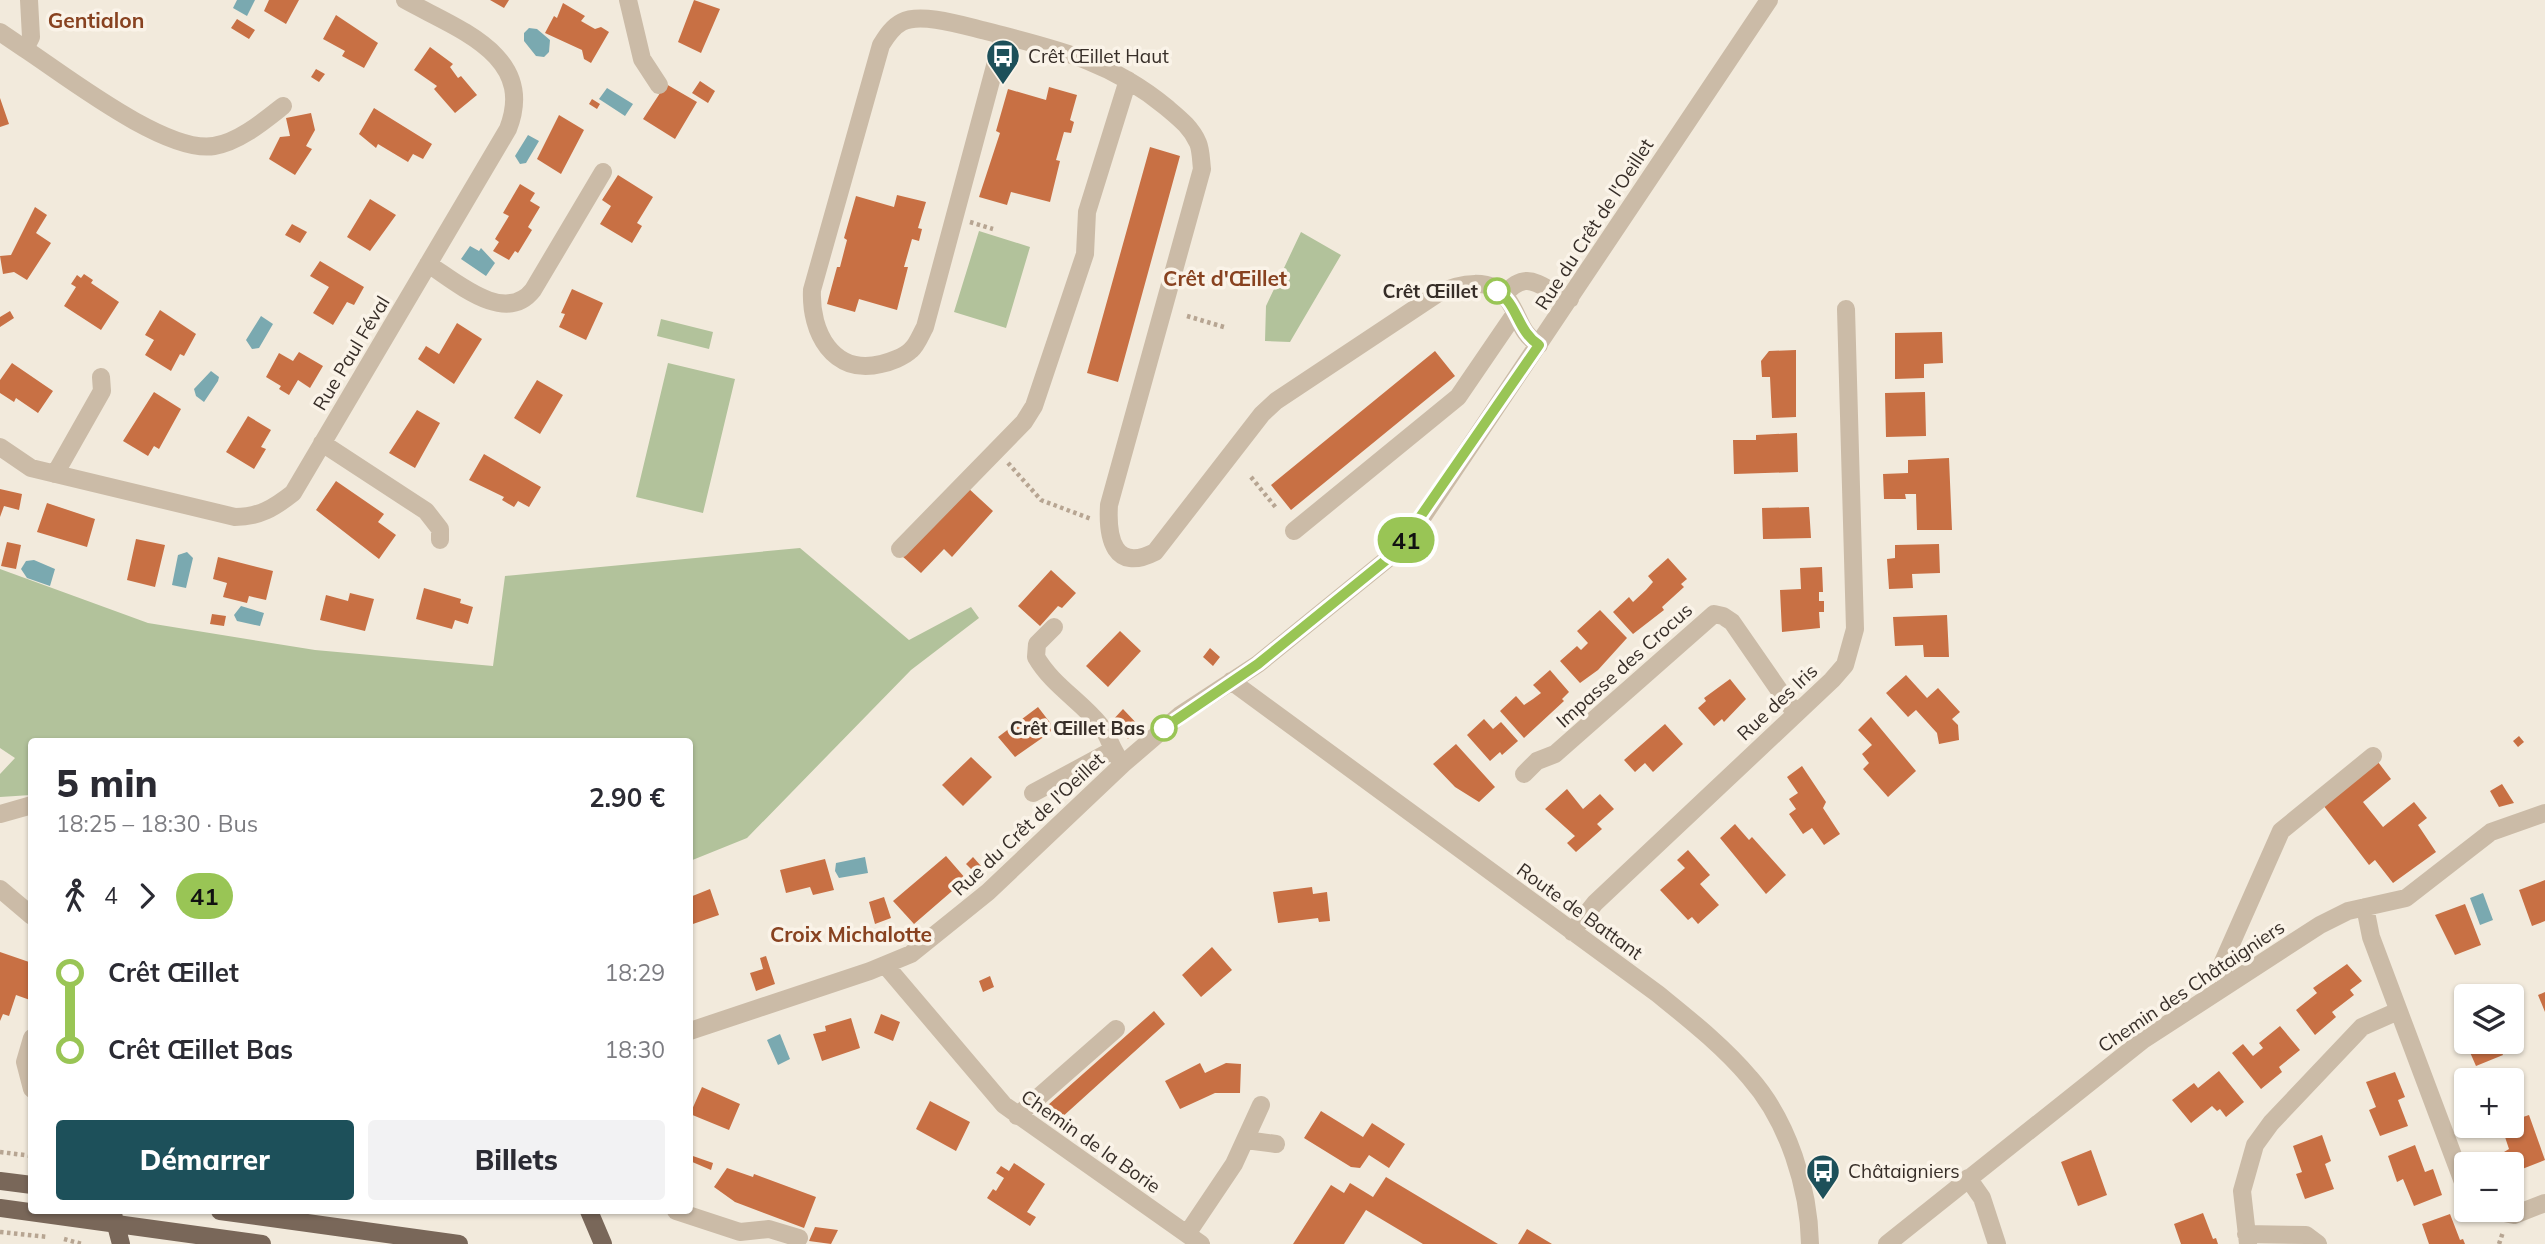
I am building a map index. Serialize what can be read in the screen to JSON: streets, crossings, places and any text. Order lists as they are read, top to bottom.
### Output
{
  "streets": {
    "street": [
      "Rue du Crêt de l'Oeillet",
      "Rue Paul Féval",
      "Impasse des Crocus",
      "Rue des Iris",
      "Route de Battant",
      "Chemin des Châtaigniers",
      "Chemin de la Borie"
    ]
  },
  "crossings": [
    ["Rue du Crêt de l'Oeillet", "Route de Battant"],
    ["Rue du Crêt de l'Oeillet", "Chemin de la Borie"],
    ["Impasse des Crocus", "Rue des Iris"],
    ["Rue des Iris", "Route de Battant"]
  ],
  "districts": ["Gentialon", "Crêt d'Œillet", "Croix Michalotte"],
  "places": {
    "bus stop": ["Crêt Œillet Haut", "Châtaigniers"],
    "other": ["Crêt Œillet", "Crêt Œillet Bas"]
  },
  "lines": ["bus line 41"],
  "page": {
    "on_map": "41",
    "heading": ["5 min", "18:25 – 18:30 · Bus", "2.90 €"],
    "legs": ["4", "41"],
    "list": [
      {
        "name": "Crêt Œillet",
        "value": "18:29"
      },
      {
        "name": "Crêt Œillet Bas",
        "value": "18:30"
      }
    ],
    "map_buttons": ["+", "−"],
    "buttons": ["Démarrer", "Billets"]
  }
}
